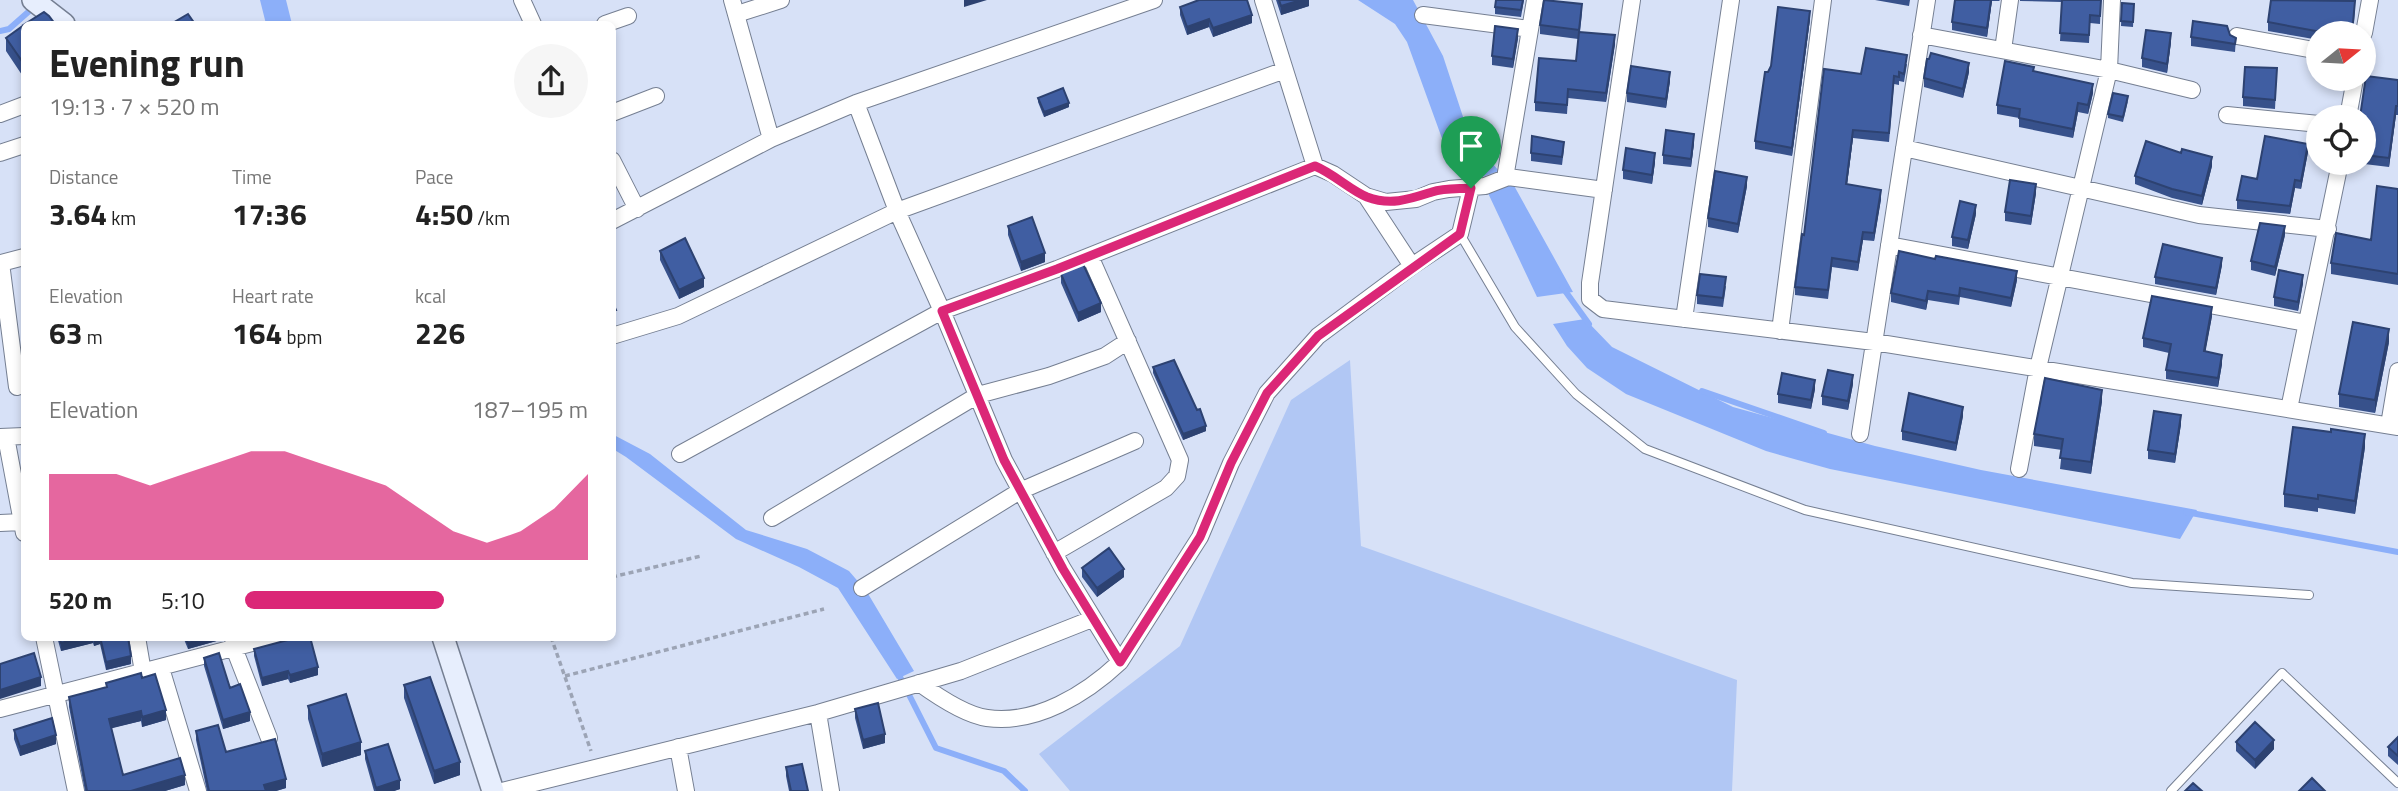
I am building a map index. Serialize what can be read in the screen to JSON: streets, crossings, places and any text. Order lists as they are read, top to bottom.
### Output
{
  "north": "right",
  "page": {
    "heading": ["Evening run", "19:13 · 7 × 520 m"],
    "stats": [
      ["Distance", "3.64 km"],
      ["Time", "17:36"],
      ["Pace", "4:50 /km"],
      ["Elevation", "63 m"],
      ["Heart rate", "164 bpm"],
      ["kcal", "226"]
    ],
    "chart": ["Elevation", "187–195 m"],
    "list": [
      {
        "name": "520 m",
        "note": "5:10"
      }
    ]
  }
}
